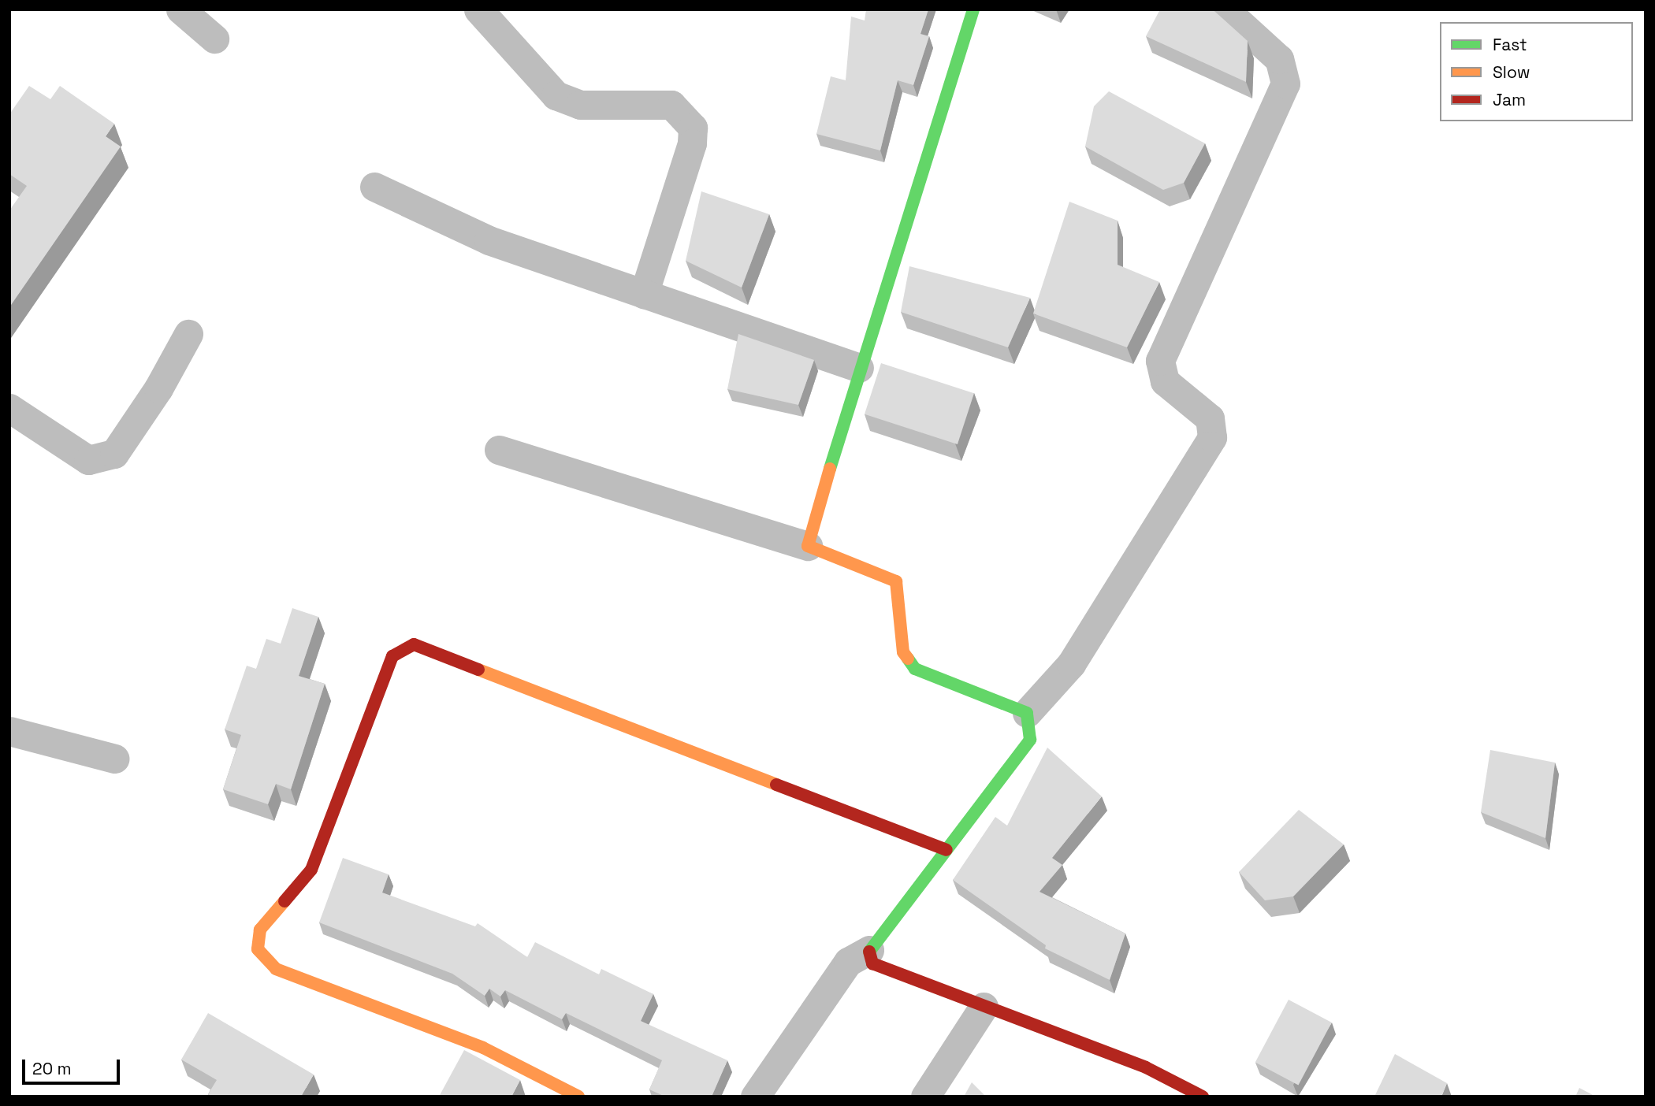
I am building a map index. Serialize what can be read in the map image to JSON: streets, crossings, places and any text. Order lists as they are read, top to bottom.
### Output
{
  "legend": ["Fast", "Slow", "Jam"],
  "scale_bar": "20 m"
}
